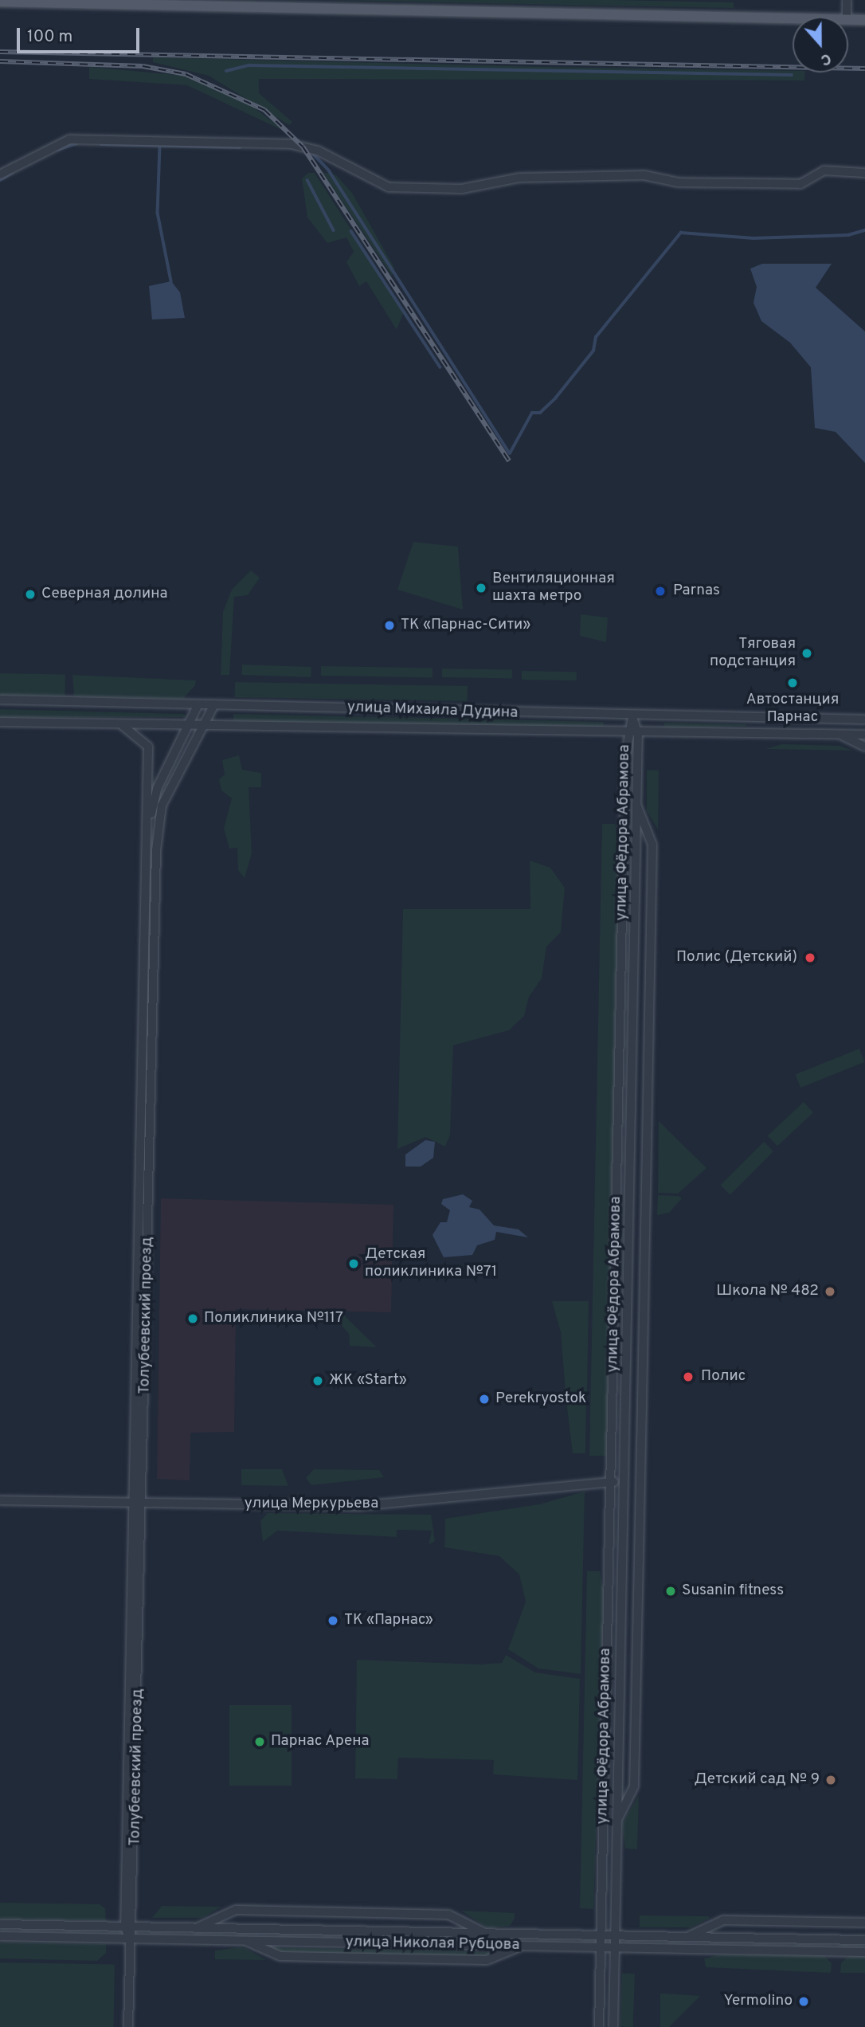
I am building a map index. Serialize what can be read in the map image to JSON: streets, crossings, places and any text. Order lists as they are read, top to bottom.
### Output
{
  "streets": {
    "street": [
      "улица Михаила Дудина",
      "улица Фёдора Абрамова",
      "Толубеевский проезд",
      "улица Меркурьева",
      "улица Николая Рубцова"
    ]
  },
  "crossings": [
    ["улица Михаила Дудина", "улица Фёдора Абрамова"],
    ["улица Михаила Дудина", "Толубеевский проезд"],
    ["улица Фёдора Абрамова", "улица Меркурьева"],
    ["улица Фёдора Абрамова", "улица Николая Рубцова"],
    ["Толубеевский проезд", "улица Меркурьева"],
    ["Толубеевский проезд", "улица Николая Рубцова"]
  ],
  "places": [
    "Вентиляционная шахта метро",
    "Parnas",
    "Северная долина",
    "ТК «Парнас-Сити»",
    "Тяговая подстанция",
    "Автостанция Парнас",
    "Полис (Детский)",
    "Детская поликлиника №71",
    "Школа № 482",
    "Поликлиника №117",
    "Полис",
    "ЖК «Start»",
    "Perekryostok",
    "Susanin fitness",
    "ТК «Парнас»",
    "Парнас Арена",
    "Детский сад № 9",
    "Yermolino"
  ],
  "scale_bar": "100 m",
  "north": "bottom"
}
